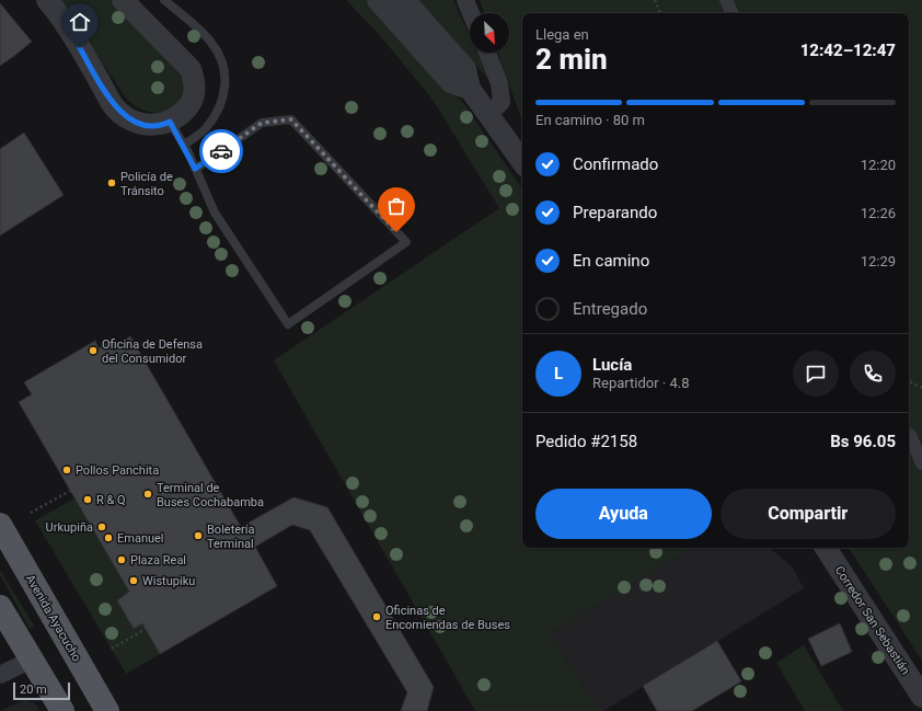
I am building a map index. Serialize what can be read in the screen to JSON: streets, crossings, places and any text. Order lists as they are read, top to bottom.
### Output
{
  "streets": {
    "main road": ["Avenida Ayacucho"],
    "street": ["Corredor San Sebastián"]
  },
  "places": [
    "Policía de Tránsito",
    "Oficina de Defensa del Consumidor",
    "Pollos Panchita",
    "Terminal de Buses Cochabamba",
    "R & Q",
    "Urkupiña",
    "Boletería Terminal",
    "Emanuel",
    "Plaza Real",
    "Wistupiku",
    "Oficinas de Encomiendas de Buses"
  ],
  "scale_bar": "20 m",
  "north": "bottom right",
  "page": {
    "heading": ["2 min", "Llega en", "12:42–12:47"],
    "panel": [
      "Lucía",
      "Repartidor · 4.8",
      "Pedido #2158",
      "Bs 96.05"
    ],
    "bar": "En camino · 80 m",
    "list": [
      ["Confirmado", "12:20"],
      ["Preparando", "12:26"],
      ["En camino", "12:29"],
      "Entregado"
    ],
    "round": "L",
    "buttons": ["Ayuda", "Compartir"],
    "scale": "20 m"
  }
}
